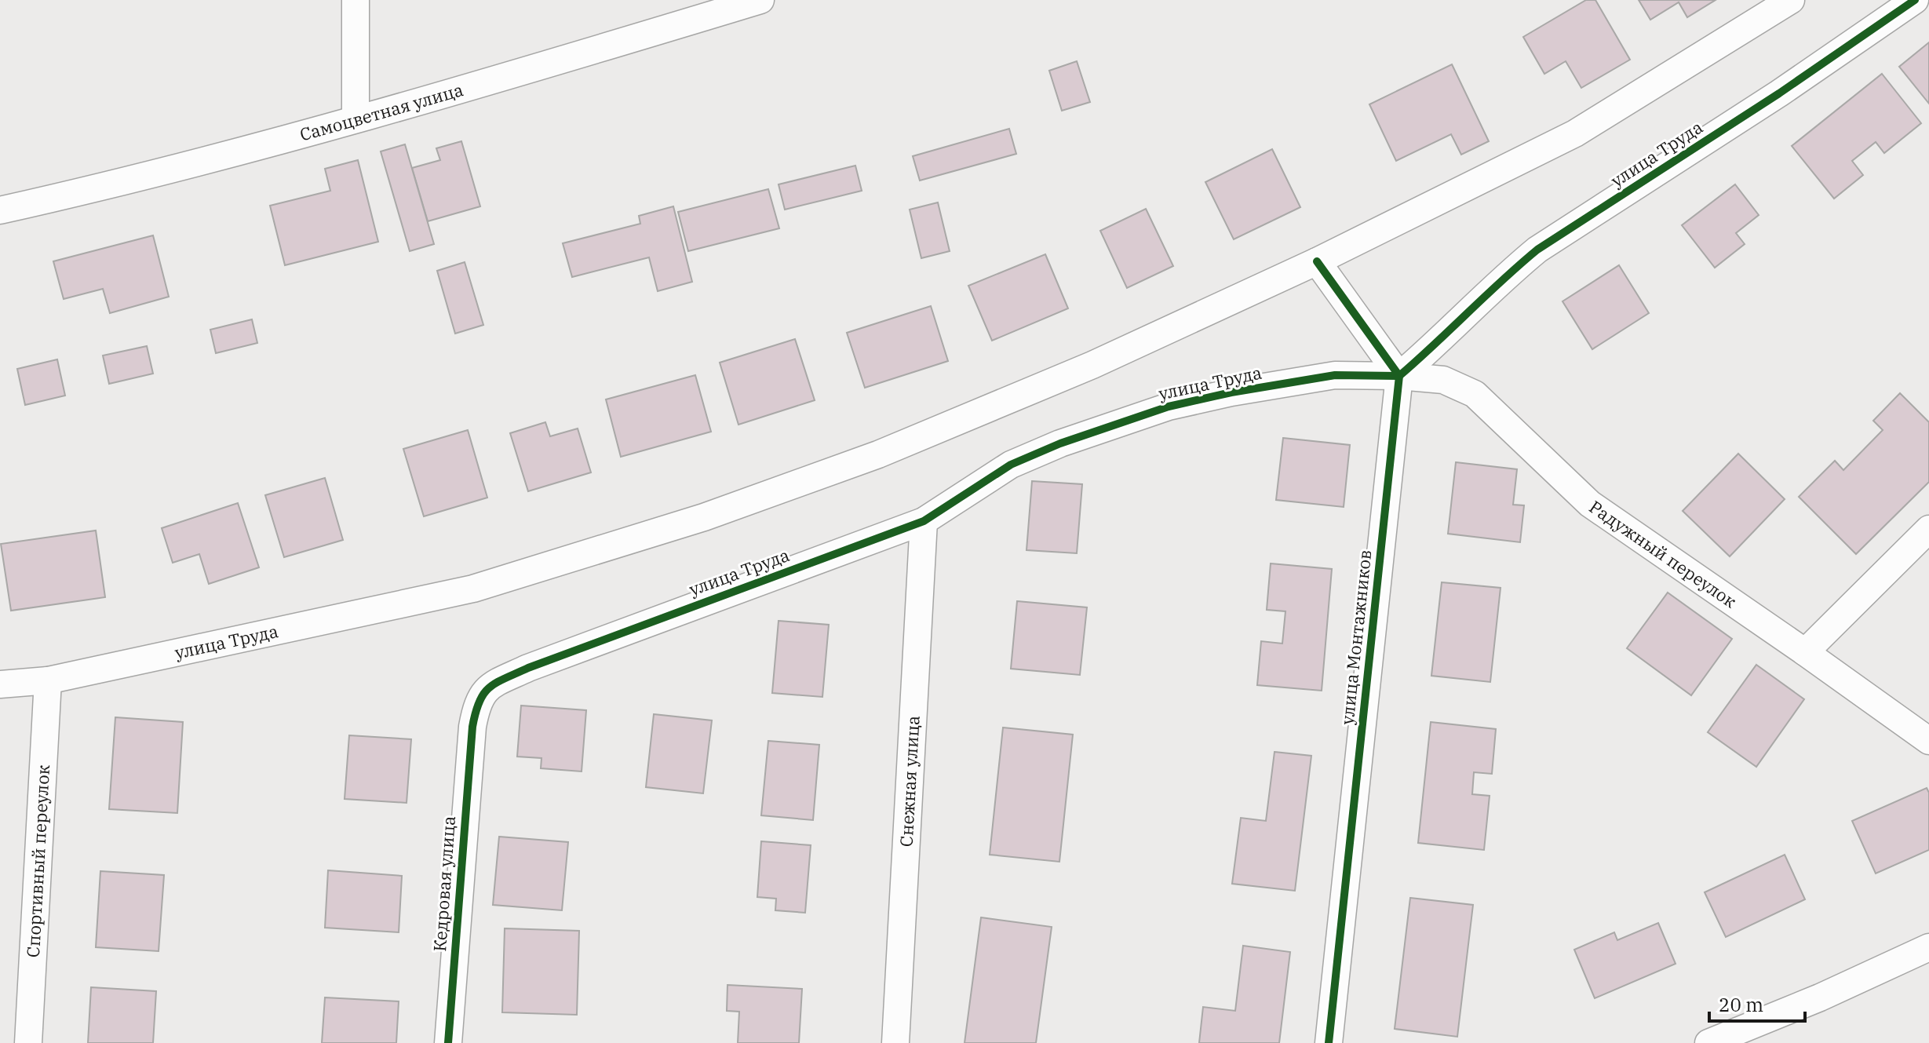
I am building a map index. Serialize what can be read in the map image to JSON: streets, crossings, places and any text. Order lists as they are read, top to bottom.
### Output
{
  "streets": {
    "street": [
      "Самоцветная улица",
      "улица Труда",
      "Радужный переулок",
      "улица Монтажников",
      "Снежная улица",
      "Спортивный переулок",
      "Кедровая улица"
    ]
  },
  "crossings": [
    ["улица Труда", "Радужный переулок"],
    ["улица Труда", "улица Монтажников"],
    ["улица Труда", "Снежная улица"],
    ["улица Труда", "Спортивный переулок"],
    ["улица Труда", "Кедровая улица"],
    ["Радужный переулок", "улица Монтажников"]
  ],
  "scale_bar": "20 m"
}
